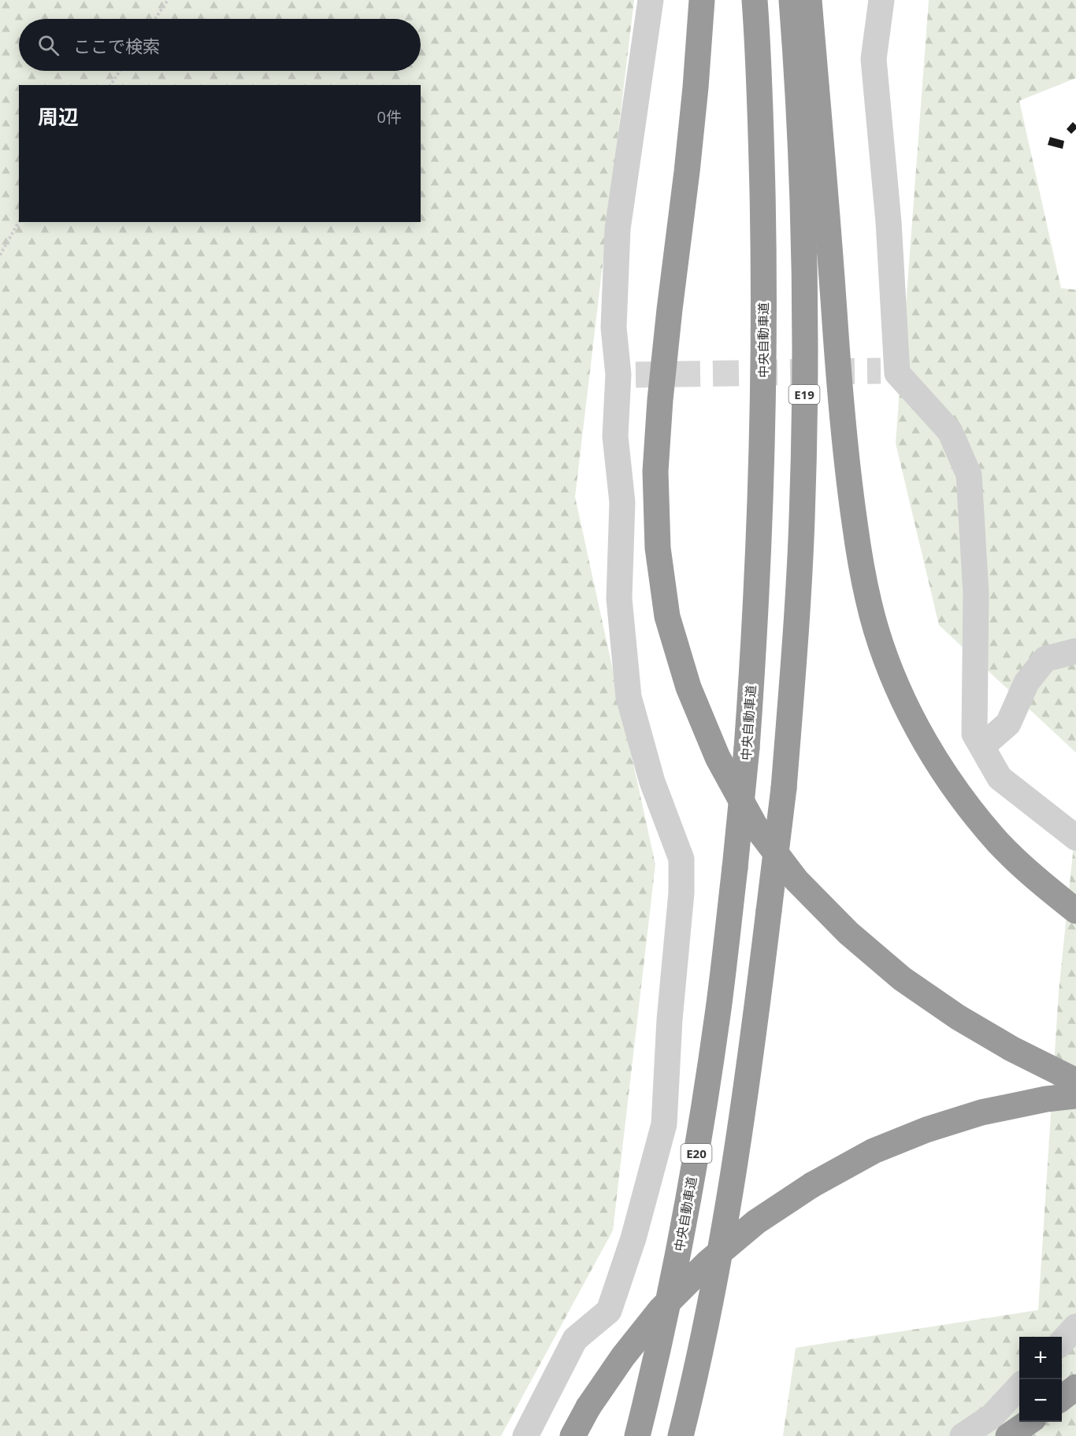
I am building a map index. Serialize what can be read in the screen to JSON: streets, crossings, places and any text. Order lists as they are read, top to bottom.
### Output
{
  "streets": {
    "highway": ["中央自動車道", "E19", "E20"]
  },
  "page": {
    "search": "ここで検索",
    "heading": ["周辺", "0件"],
    "map_buttons": ["+", "−"]
  }
}
